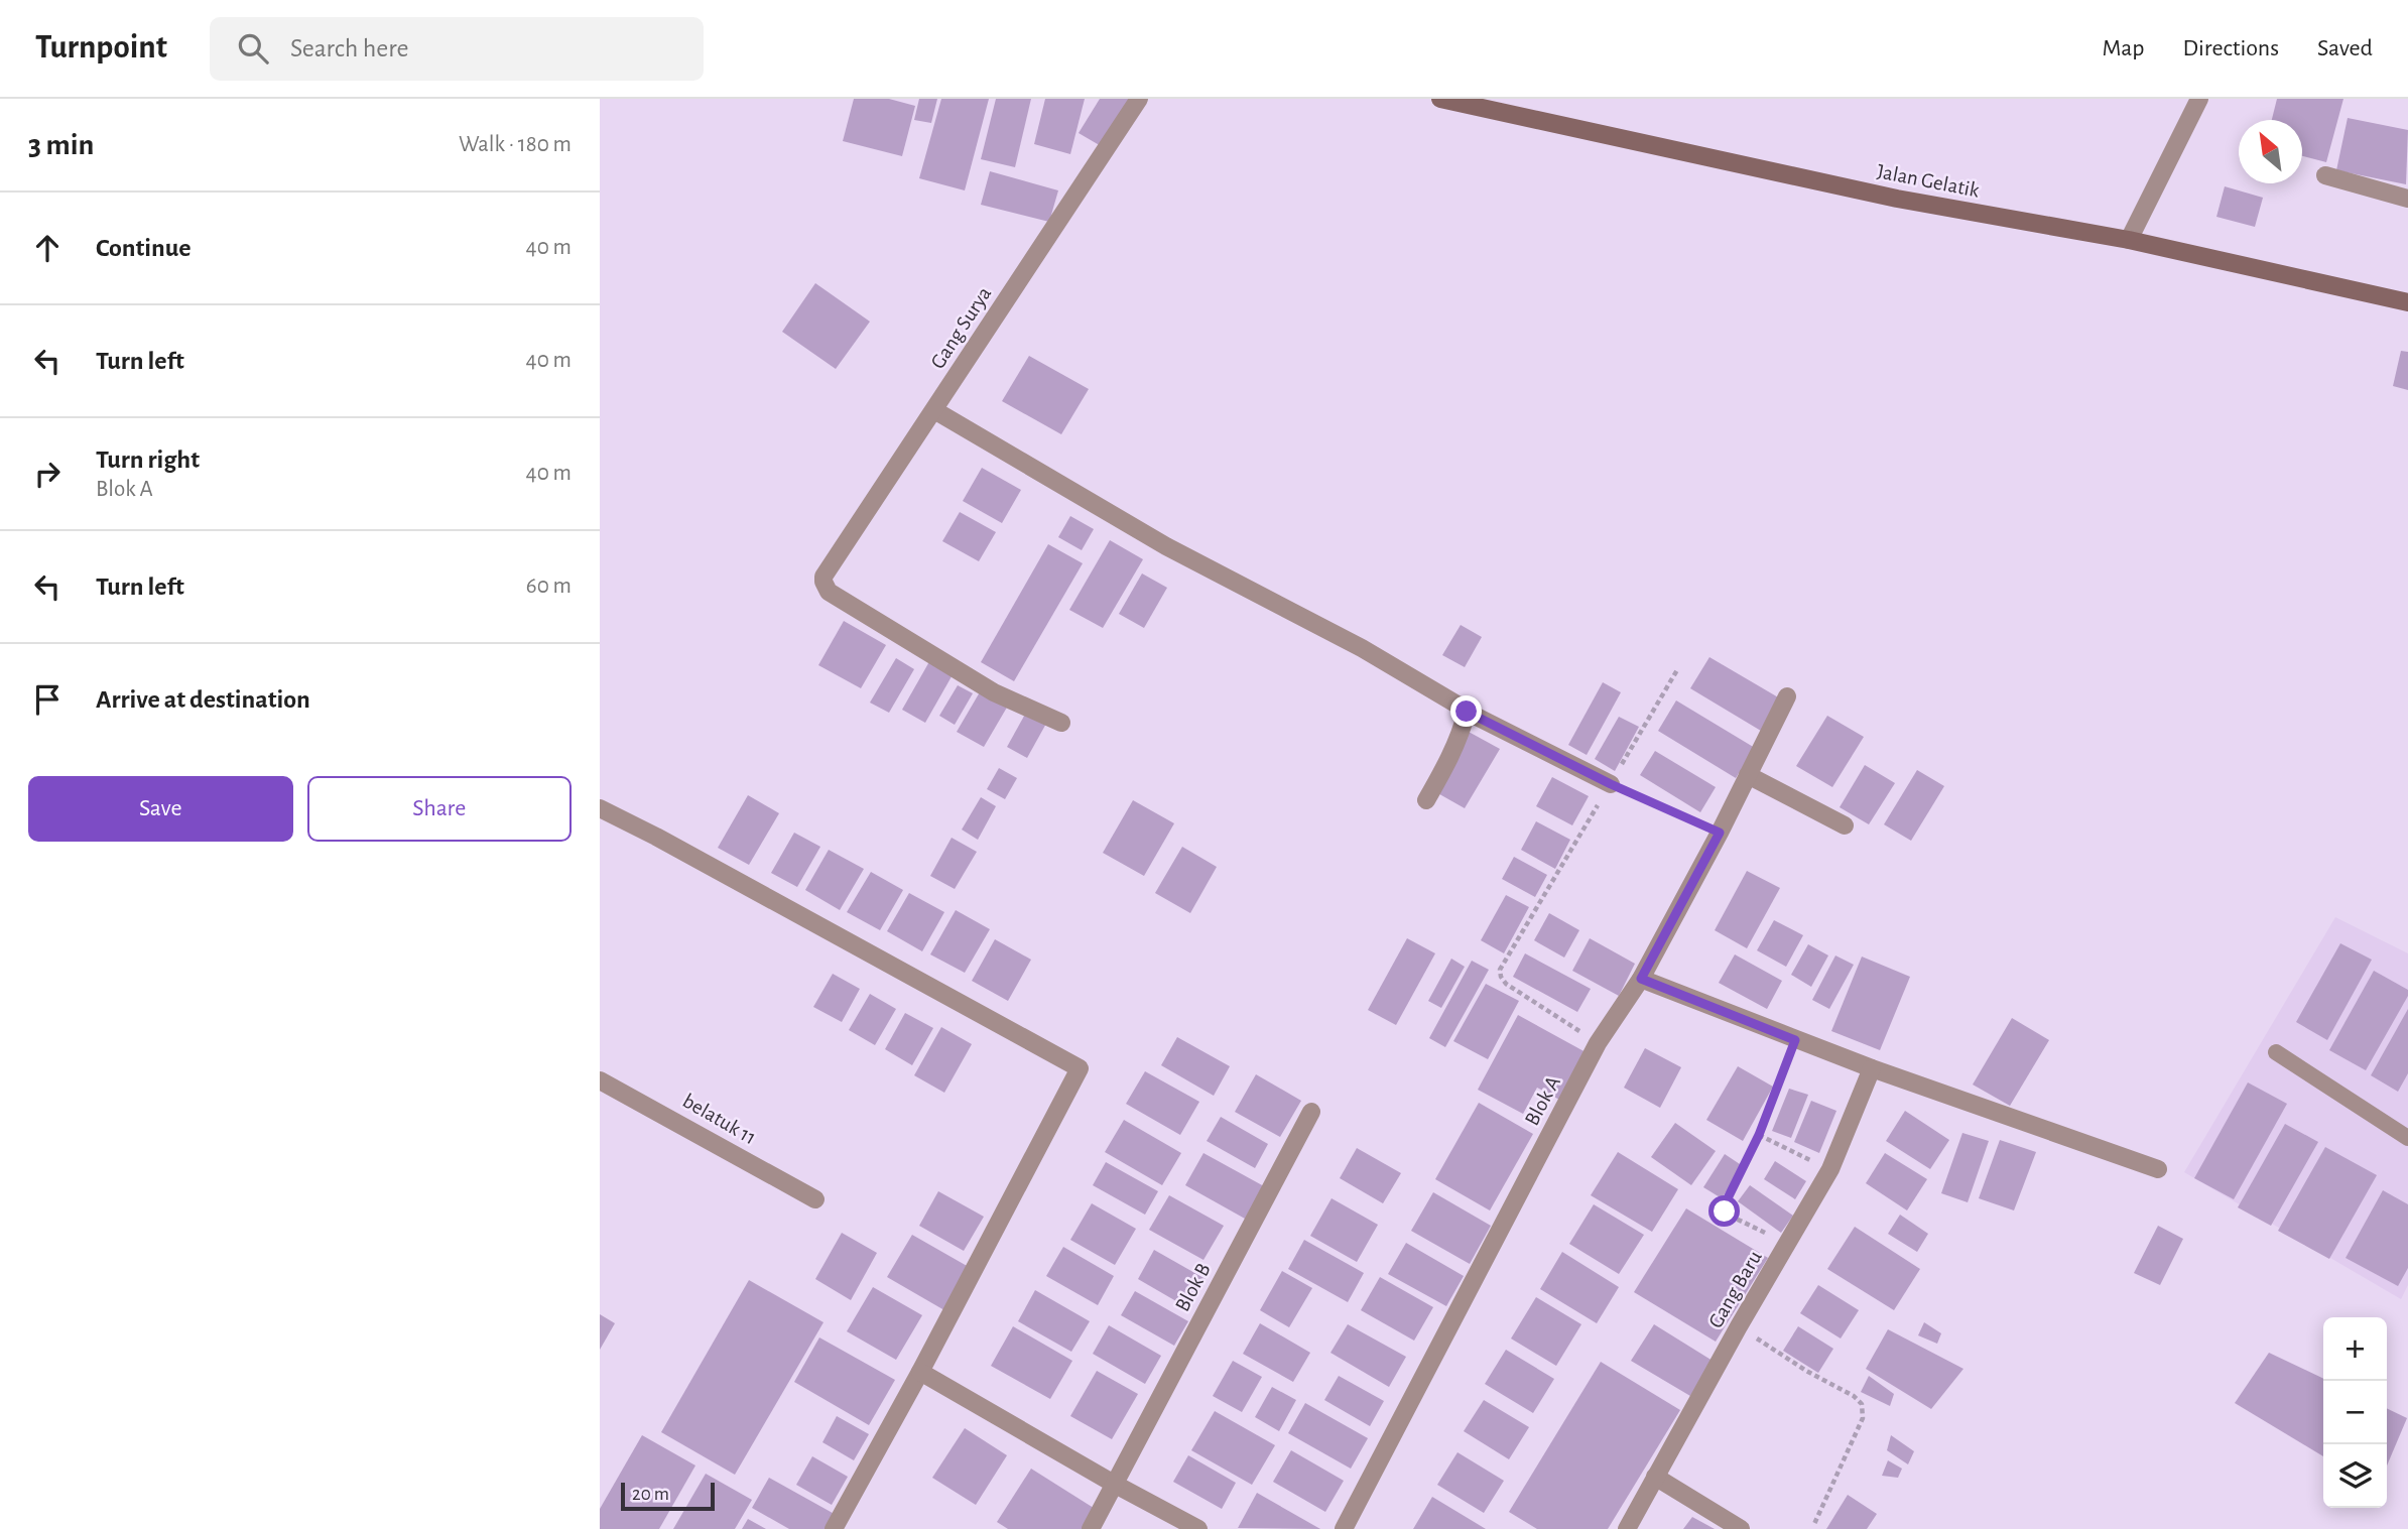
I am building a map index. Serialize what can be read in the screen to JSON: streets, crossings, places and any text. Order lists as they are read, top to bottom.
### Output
{
  "streets": {
    "street": [
      "Jalan Gelatik",
      "Gang Surya",
      "Blok A",
      "belatuk 11",
      "Blok B",
      "Gang Baru"
    ]
  },
  "scale_bar": "20 m",
  "north": "top left",
  "page": {
    "header": "Turnpoint",
    "search": "Search here",
    "nav": ["Map", "Directions", "Saved"],
    "heading": ["3 min", "Walk · 180 m"],
    "list": [
      ["Continue", "40 m"],
      ["Turn left", "40 m"],
      ["Turn right", "Blok A", "40 m"],
      ["Turn left", "60 m"],
      "Arrive at destination"
    ],
    "buttons": ["Save", "Share"],
    "map_buttons": ["+", "−"],
    "scale": "20 m"
  }
}
